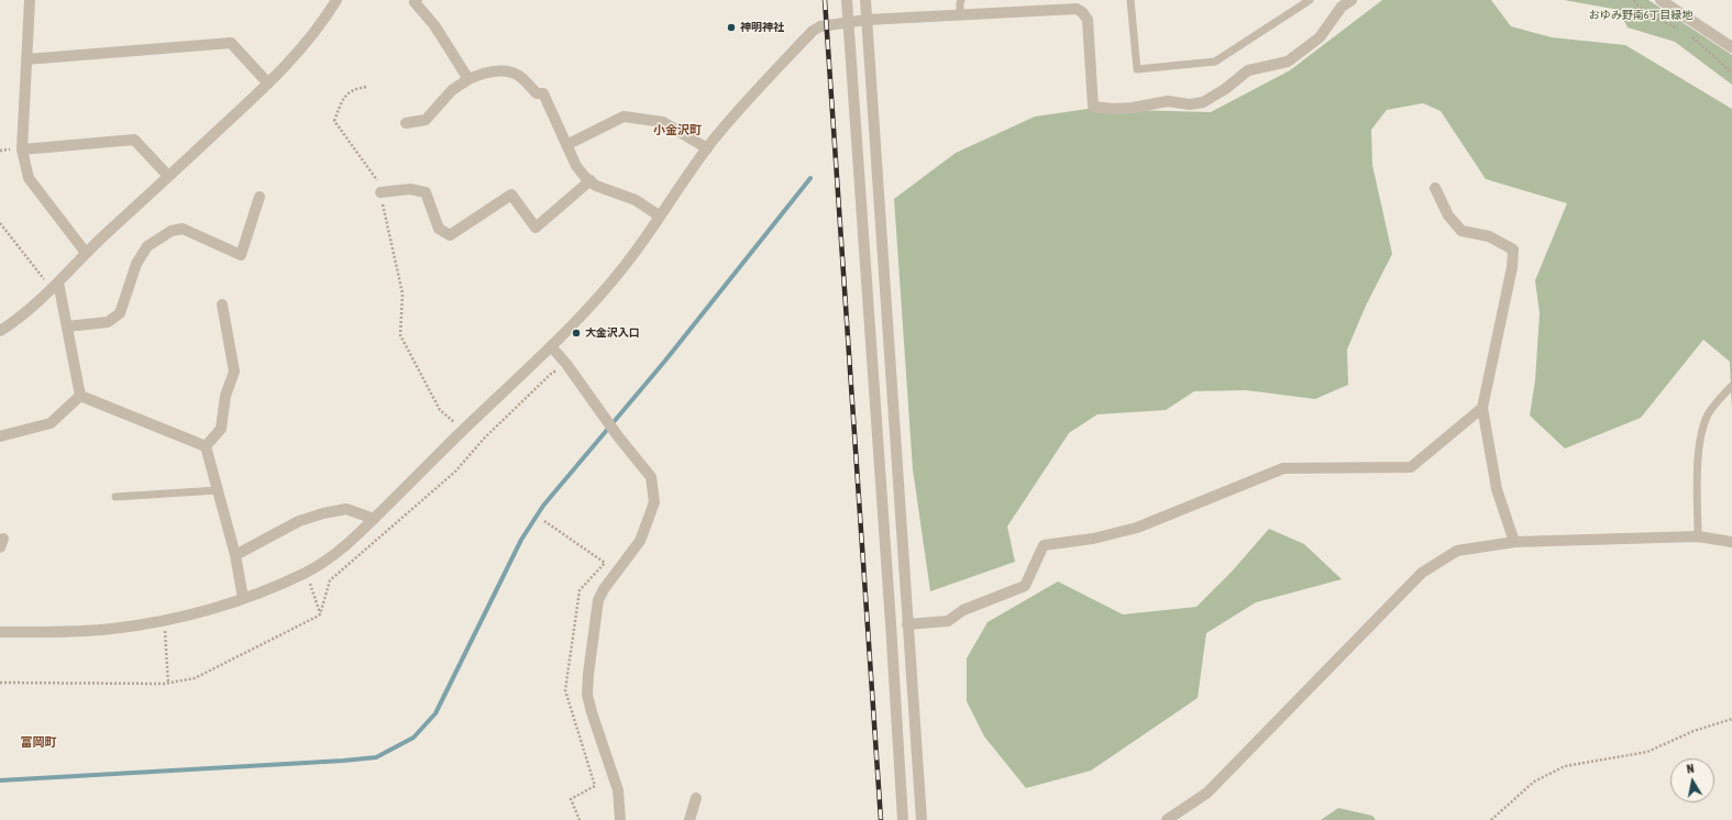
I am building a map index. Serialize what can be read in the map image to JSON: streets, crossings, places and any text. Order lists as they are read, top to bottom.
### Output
{
  "districts": ["小金沢町", "富岡町"],
  "parks": ["おゆみ野南6丁目緑地"],
  "places": ["神明神社", "大金沢入口"],
  "north": "top"
}
